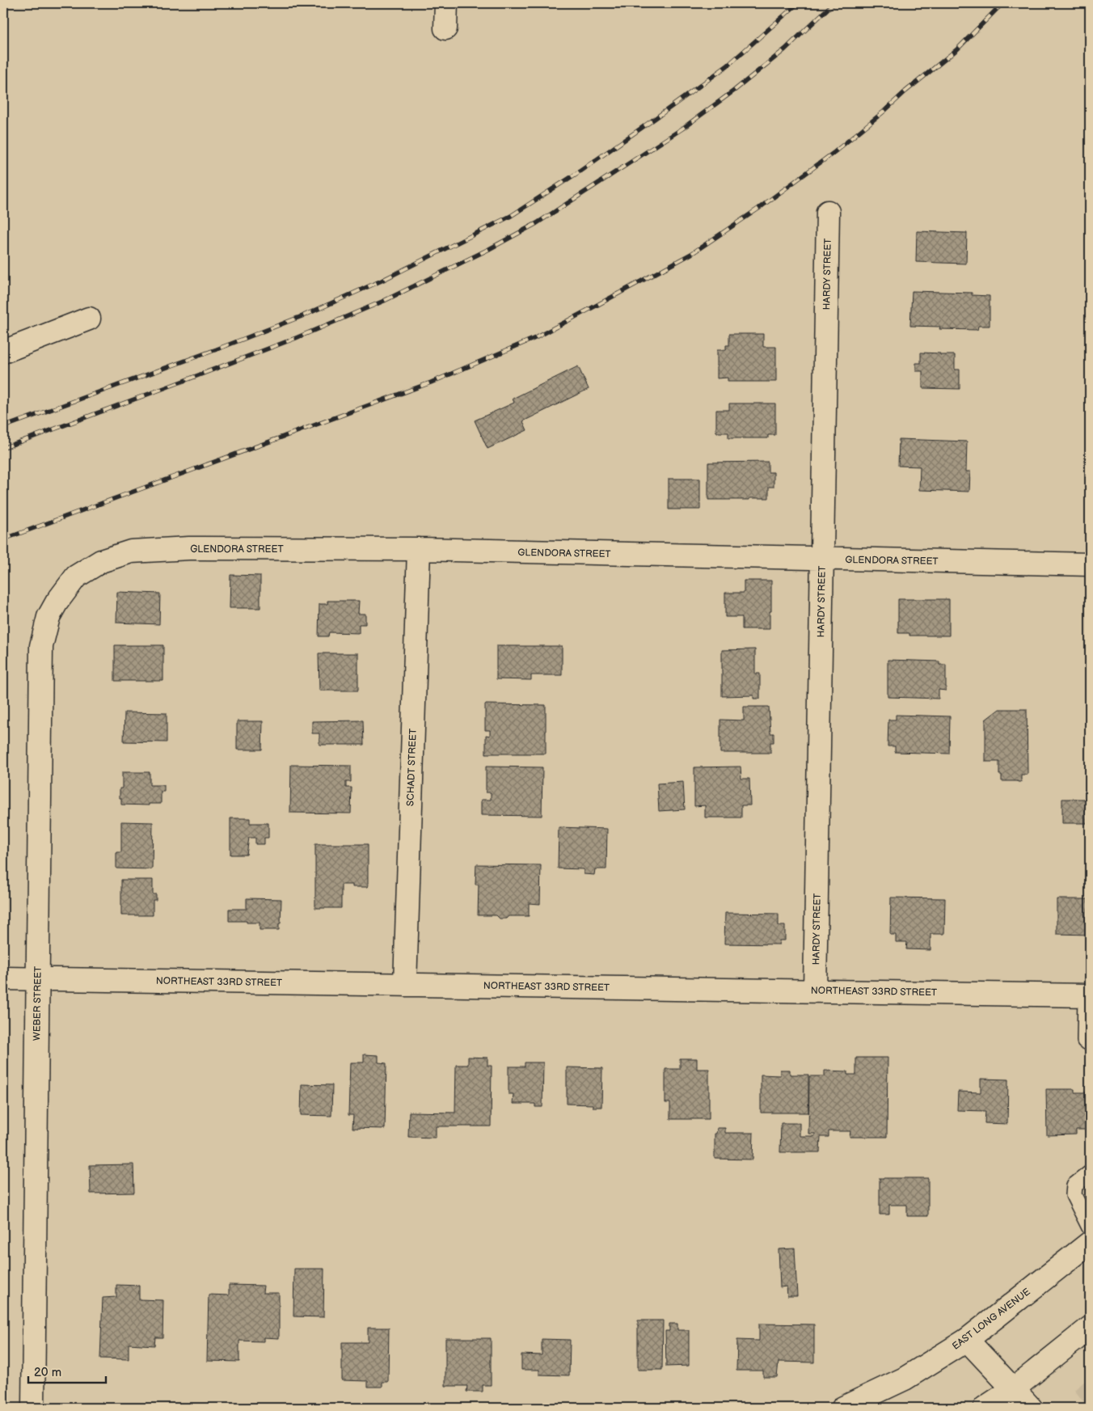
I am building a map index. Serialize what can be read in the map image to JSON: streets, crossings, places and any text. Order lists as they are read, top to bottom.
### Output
{
  "streets": {
    "street": [
      "HARDY STREET",
      "GLENDORA STREET",
      "SCHADT STREET",
      "NORTHEAST 33RD STREET",
      "WEBER STREET",
      "EAST LONG AVENUE"
    ]
  },
  "crossings": [
    ["HARDY STREET", "GLENDORA STREET"],
    ["HARDY STREET", "NORTHEAST 33RD STREET"],
    ["GLENDORA STREET", "SCHADT STREET"],
    ["GLENDORA STREET", "WEBER STREET"],
    ["SCHADT STREET", "NORTHEAST 33RD STREET"],
    ["NORTHEAST 33RD STREET", "WEBER STREET"]
  ],
  "scale_bar": "20 m"
}
